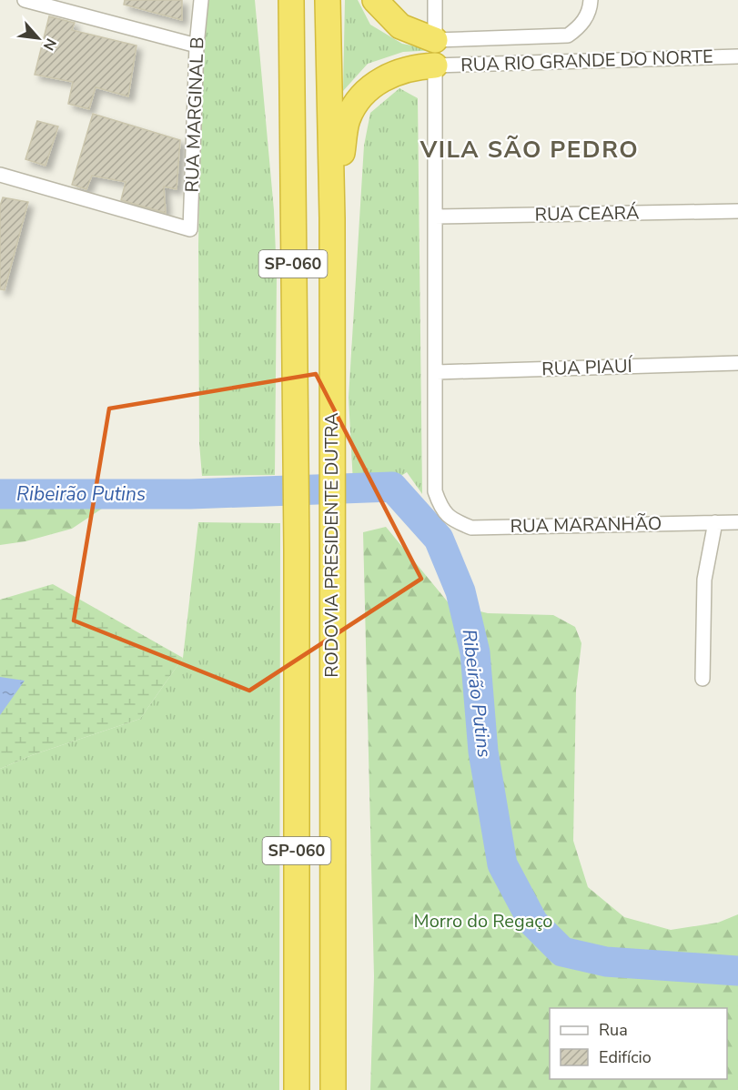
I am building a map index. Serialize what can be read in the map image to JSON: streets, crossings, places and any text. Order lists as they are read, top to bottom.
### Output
{
  "streets": {
    "highway": ["SP-060", "RODOVIA PRESIDENTE DUTRA"],
    "street": [
      "RUA RIO GRANDE DO NORTE",
      "RUA MARGINAL B",
      "RUA CEARÁ",
      "RUA PIAUÍ",
      "RUA MARANHÃO"
    ]
  },
  "crossings": [
    ["RUA PIAUÍ", "RUA MARANHÃO"]
  ],
  "districts": ["VILA SÃO PEDRO"],
  "water": ["Ribeirão Putins"],
  "parks": ["Morro do Regaço"],
  "legend": ["Rua", "Edifício"],
  "north": "bottom right"
}
